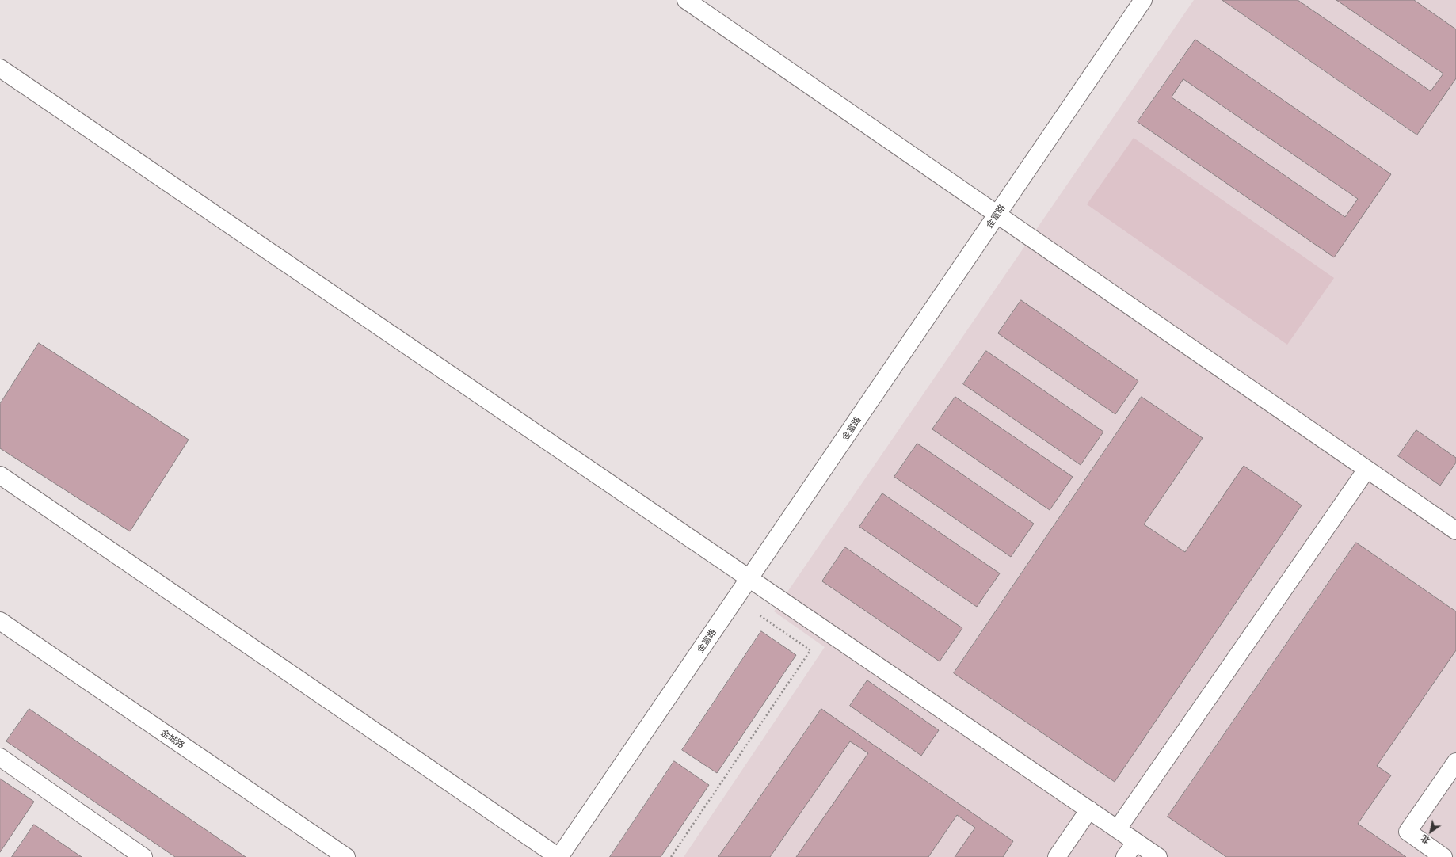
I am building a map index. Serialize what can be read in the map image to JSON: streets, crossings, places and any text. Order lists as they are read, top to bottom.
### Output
{
  "streets": {
    "street": ["金富路", "金城路"]
  },
  "north": "bottom left"
}
